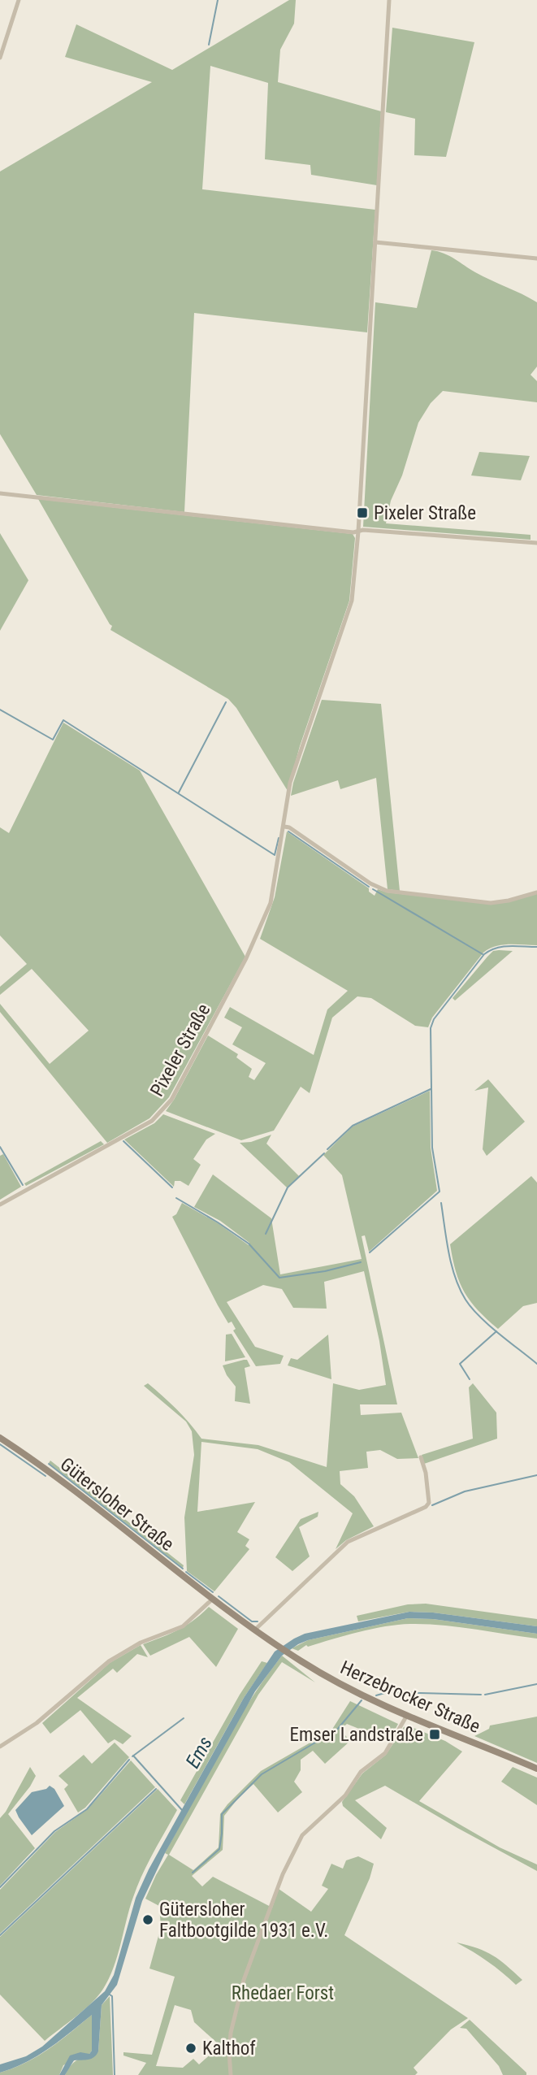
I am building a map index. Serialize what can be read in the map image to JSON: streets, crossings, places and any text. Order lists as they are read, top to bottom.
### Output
{
  "streets": {
    "main road": ["Gütersloher Straße", "Herzebrocker Straße"],
    "street": ["Pixeler Straße"]
  },
  "crossings": [
    ["Gütersloher Straße", "Herzebrocker Straße"]
  ],
  "water": ["Ems"],
  "parks": ["Rhedaer Forst"],
  "places": {
    "transit": ["Pixeler Straße", "Emser Landstraße"],
    "other": ["Gütersloher Faltbootgilde 1931 e.V.", "Kalthof"]
  }
}
